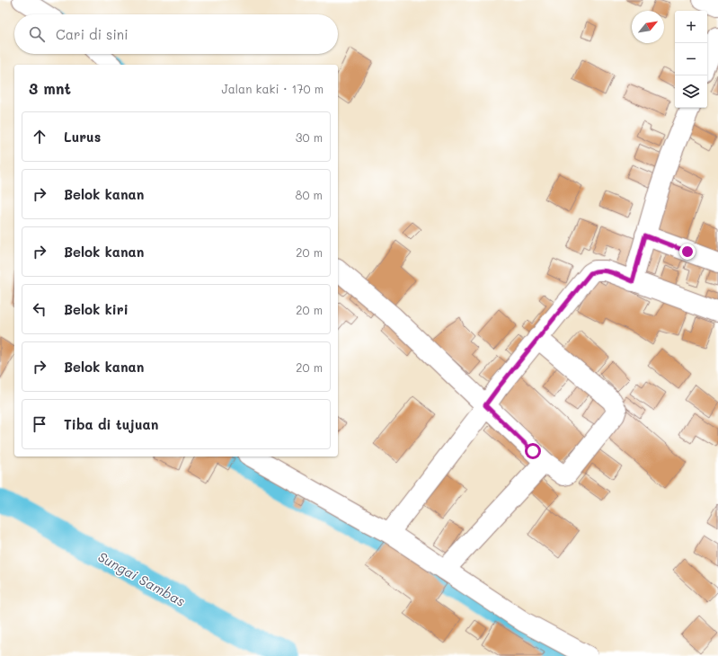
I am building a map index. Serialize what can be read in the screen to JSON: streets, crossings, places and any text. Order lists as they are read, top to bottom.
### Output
{
  "water": ["Sungai Sambas"],
  "north": "top right",
  "page": {
    "map_buttons": ["+", "−"],
    "search": "Cari di sini",
    "heading": ["3 mnt", "Jalan kaki · 170 m"],
    "list": [
      ["Lurus", "30 m"],
      ["Belok kanan", "80 m"],
      ["Belok kanan", "20 m"],
      ["Belok kiri", "20 m"],
      ["Belok kanan", "20 m"],
      "Tiba di tujuan"
    ]
  }
}
